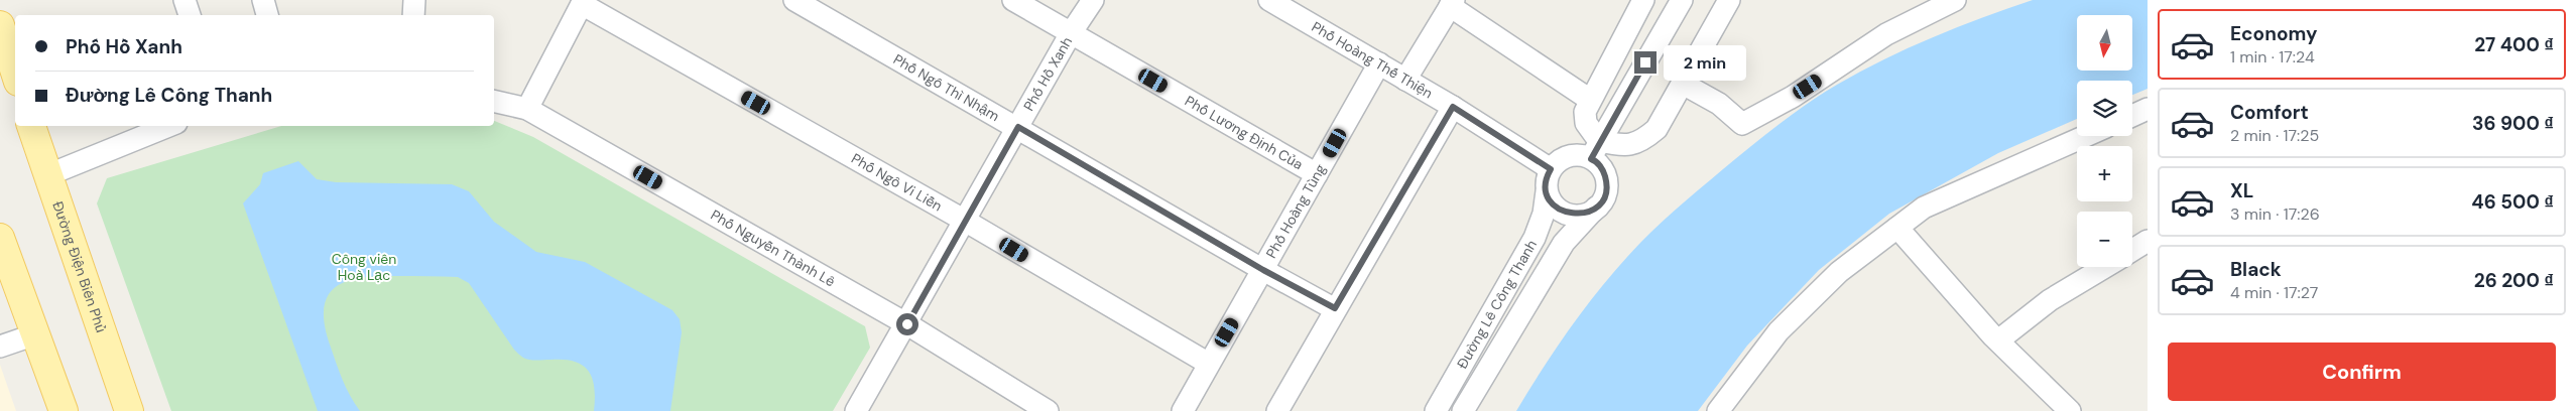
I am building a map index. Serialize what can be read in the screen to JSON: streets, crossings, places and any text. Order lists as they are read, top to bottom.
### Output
{
  "streets": {
    "main road": ["Đường Điện Biên Phủ"],
    "street": [
      "Phố Hoàng Thế Thiện",
      "Phố Hồ Xanh",
      "Phố Ngô Thì Nhậm",
      "Phố Lương Định Của",
      "Phố Ngô Vi Liễn",
      "Phố Hoàng Tùng",
      "Phố Nguyễn Thành Lê",
      "Đường Lê Công Thanh"
    ]
  },
  "crossings": [
    ["Phố Hoàng Thế Thiện", "Phố Hoàng Tùng"],
    ["Phố Hoàng Thế Thiện", "Đường Lê Công Thanh"],
    ["Phố Hồ Xanh", "Phố Ngô Thì Nhậm"],
    ["Phố Hồ Xanh", "Phố Lương Định Của"],
    ["Phố Hồ Xanh", "Phố Ngô Vi Liễn"],
    ["Phố Hồ Xanh", "Phố Nguyễn Thành Lê"],
    ["Phố Ngô Thì Nhậm", "Phố Hoàng Tùng"],
    ["Phố Lương Định Của", "Phố Hoàng Tùng"],
    ["Phố Ngô Vi Liễn", "Phố Hoàng Tùng"]
  ],
  "parks": ["Công viên Hoà Lạc"],
  "north": "bottom",
  "page": {
    "list": [
      {
        "name": "Economy",
        "note": "1 min · 17:24",
        "value": "27 400 ₫"
      },
      {
        "name": "Comfort",
        "note": "2 min · 17:25",
        "value": "36 900 ₫"
      },
      {
        "name": "XL",
        "note": "3 min · 17:26",
        "value": "46 500 ₫"
      },
      {
        "name": "Black",
        "note": "4 min · 17:27",
        "value": "26 200 ₫"
      }
    ],
    "map_buttons": ["+", "−"],
    "banner": ["Phố Hồ Xanh", "Đường Lê Công Thanh"],
    "bubble": "2 min",
    "buttons": "Confirm"
  }
}
